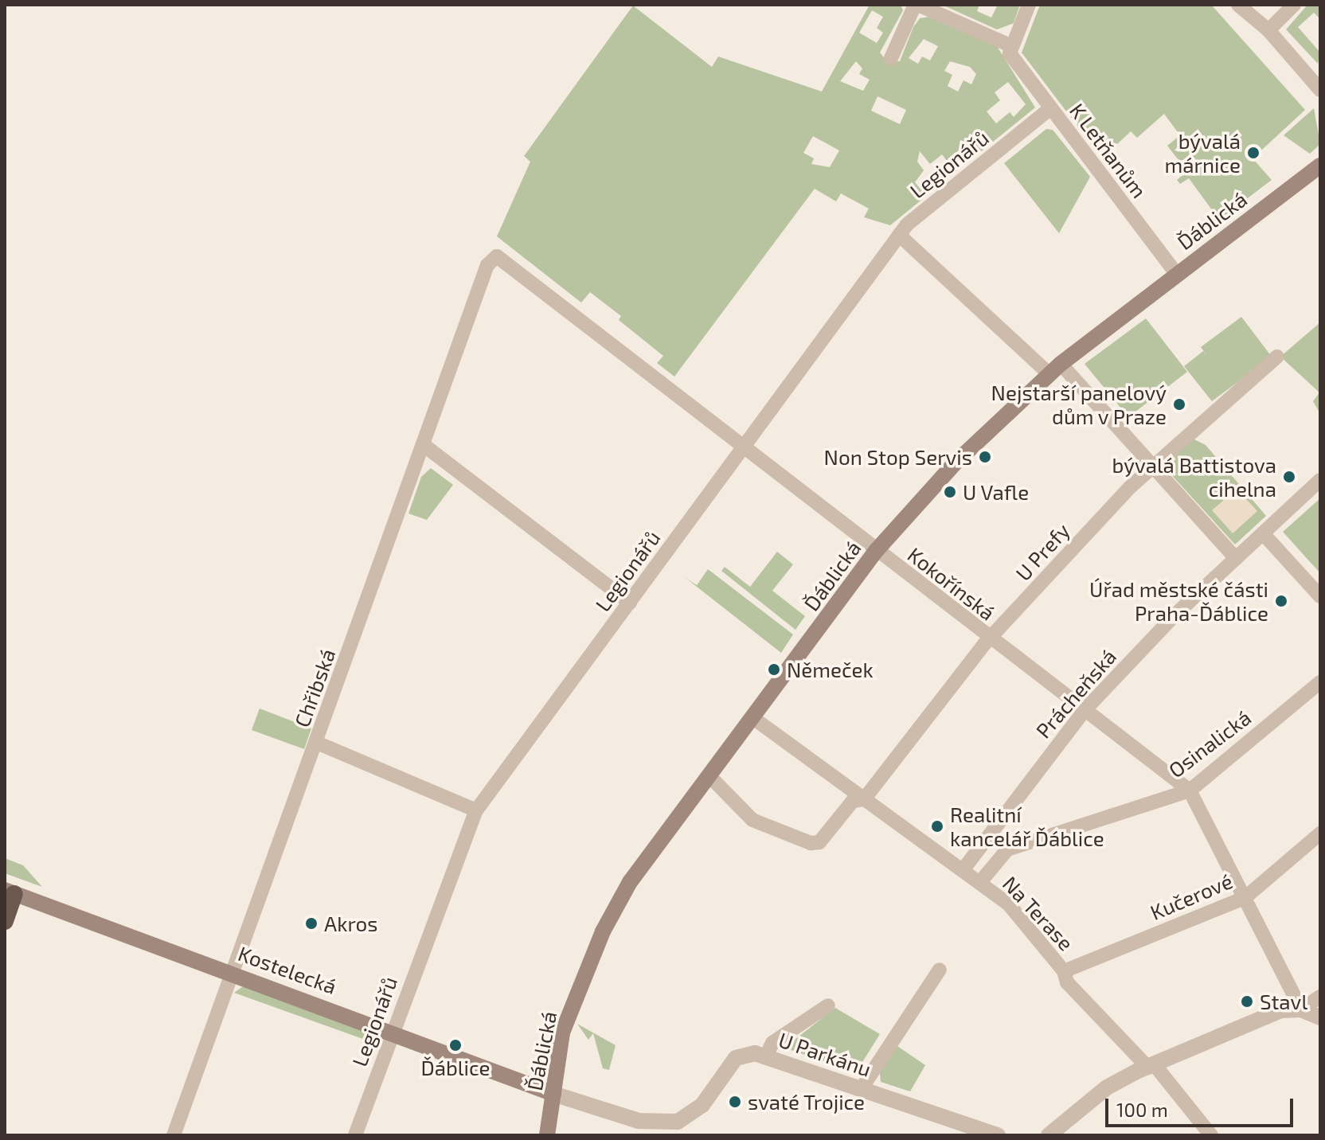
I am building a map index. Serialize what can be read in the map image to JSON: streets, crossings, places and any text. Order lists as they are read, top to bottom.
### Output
{
  "streets": {
    "main road": ["Ďáblická", "Kostelecká"],
    "street": [
      "K Letňanům",
      "Legionářů",
      "U Prefy",
      "Kokořínská",
      "Chřibská",
      "Prácheňská",
      "Osinalická",
      "Kučerové",
      "Na Terase",
      "U Parkánu"
    ]
  },
  "crossings": [
    ["K Letňanům", "Legionářů"],
    ["K Letňanům", "Ďáblická"],
    ["Legionářů", "Kokořínská"],
    ["Legionářů", "Kostelecká"],
    ["Ďáblická", "U Prefy"],
    ["Ďáblická", "Kokořínská"],
    ["Ďáblická", "Na Terase"],
    ["Ďáblická", "Kostelecká"],
    ["Ďáblická", "U Parkánu"],
    ["U Prefy", "Kokořínská"],
    ["U Prefy", "Na Terase"],
    ["Kokořínská", "Chřibská"],
    ["Kokořínská", "Prácheňská"],
    ["Kokořínská", "Osinalická"],
    ["Kokořínská", "Kučerové"],
    ["Chřibská", "Kostelecká"],
    ["Prácheňská", "Na Terase"],
    ["Osinalická", "Na Terase"],
    ["Kučerové", "Na Terase"],
    ["Kostelecká", "U Parkánu"]
  ],
  "places": [
    "bývalá márnice",
    "Nejstarší panelový dům v Praze",
    "Non Stop Servis",
    "bývalá Battistova cihelna",
    "U Vafle",
    "Úřad městské části Praha-Ďáblice",
    "Němeček",
    "Realitní kancelář Ďáblice",
    "Akros",
    "Stavl",
    "Ďáblice",
    "svaté Trojice"
  ],
  "scale_bar": "100 m"
}
